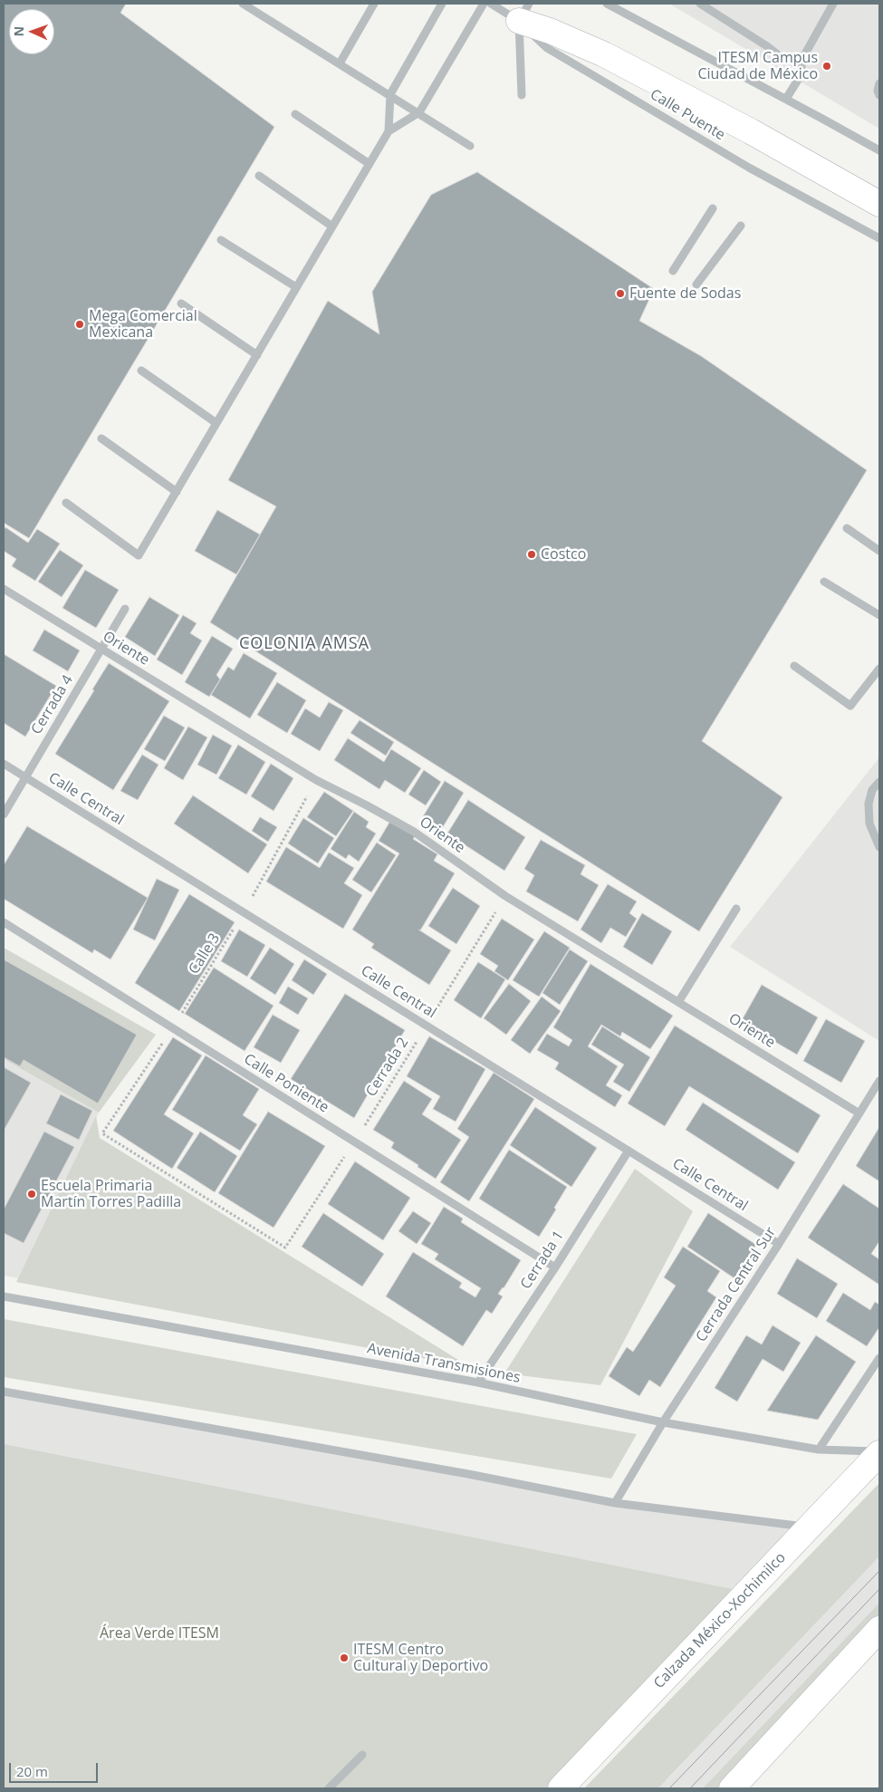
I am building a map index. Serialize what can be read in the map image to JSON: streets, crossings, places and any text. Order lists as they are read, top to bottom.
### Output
{
  "streets": {
    "main road": ["Calzada México-Xochimilco"],
    "street": [
      "Calle Puente",
      "Oriente",
      "Cerrada 4",
      "Calle Central",
      "Calle Poniente",
      "Cerrada 1",
      "Cerrada Central Sur",
      "Avenida Transmisiones"
    ],
    "path": ["Calle 3", "Cerrada 2"]
  },
  "crossings": [
    ["Oriente", "Cerrada 4"],
    ["Oriente", "Calle 3"],
    ["Oriente", "Cerrada 2"],
    ["Oriente", "Cerrada Central Sur"],
    ["Cerrada 4", "Calle Central"],
    ["Calle Central", "Calle 3"],
    ["Calle Central", "Cerrada 2"],
    ["Calle Central", "Cerrada 1"],
    ["Calle Central", "Cerrada Central Sur"],
    ["Calle 3", "Cerrada 2"],
    ["Calle 3", "Calle Poniente"],
    ["Cerrada 2", "Calle Poniente"],
    ["Calle Poniente", "Cerrada 1"],
    ["Cerrada 1", "Avenida Transmisiones"],
    ["Cerrada Central Sur", "Avenida Transmisiones"],
    ["Avenida Transmisiones", "Calzada México-Xochimilco"]
  ],
  "districts": ["COLONIA AMSA"],
  "parks": ["Área Verde ITESM"],
  "places": [
    "ITESM Campus Ciudad de México",
    "Fuente de Sodas",
    "Mega Comercial Mexicana",
    "Costco",
    "Escuela Primaria Martín Torres Padilla",
    "ITESM Centro Cultural y Deportivo"
  ],
  "scale_bar": "20 m",
  "north": "left"
}
